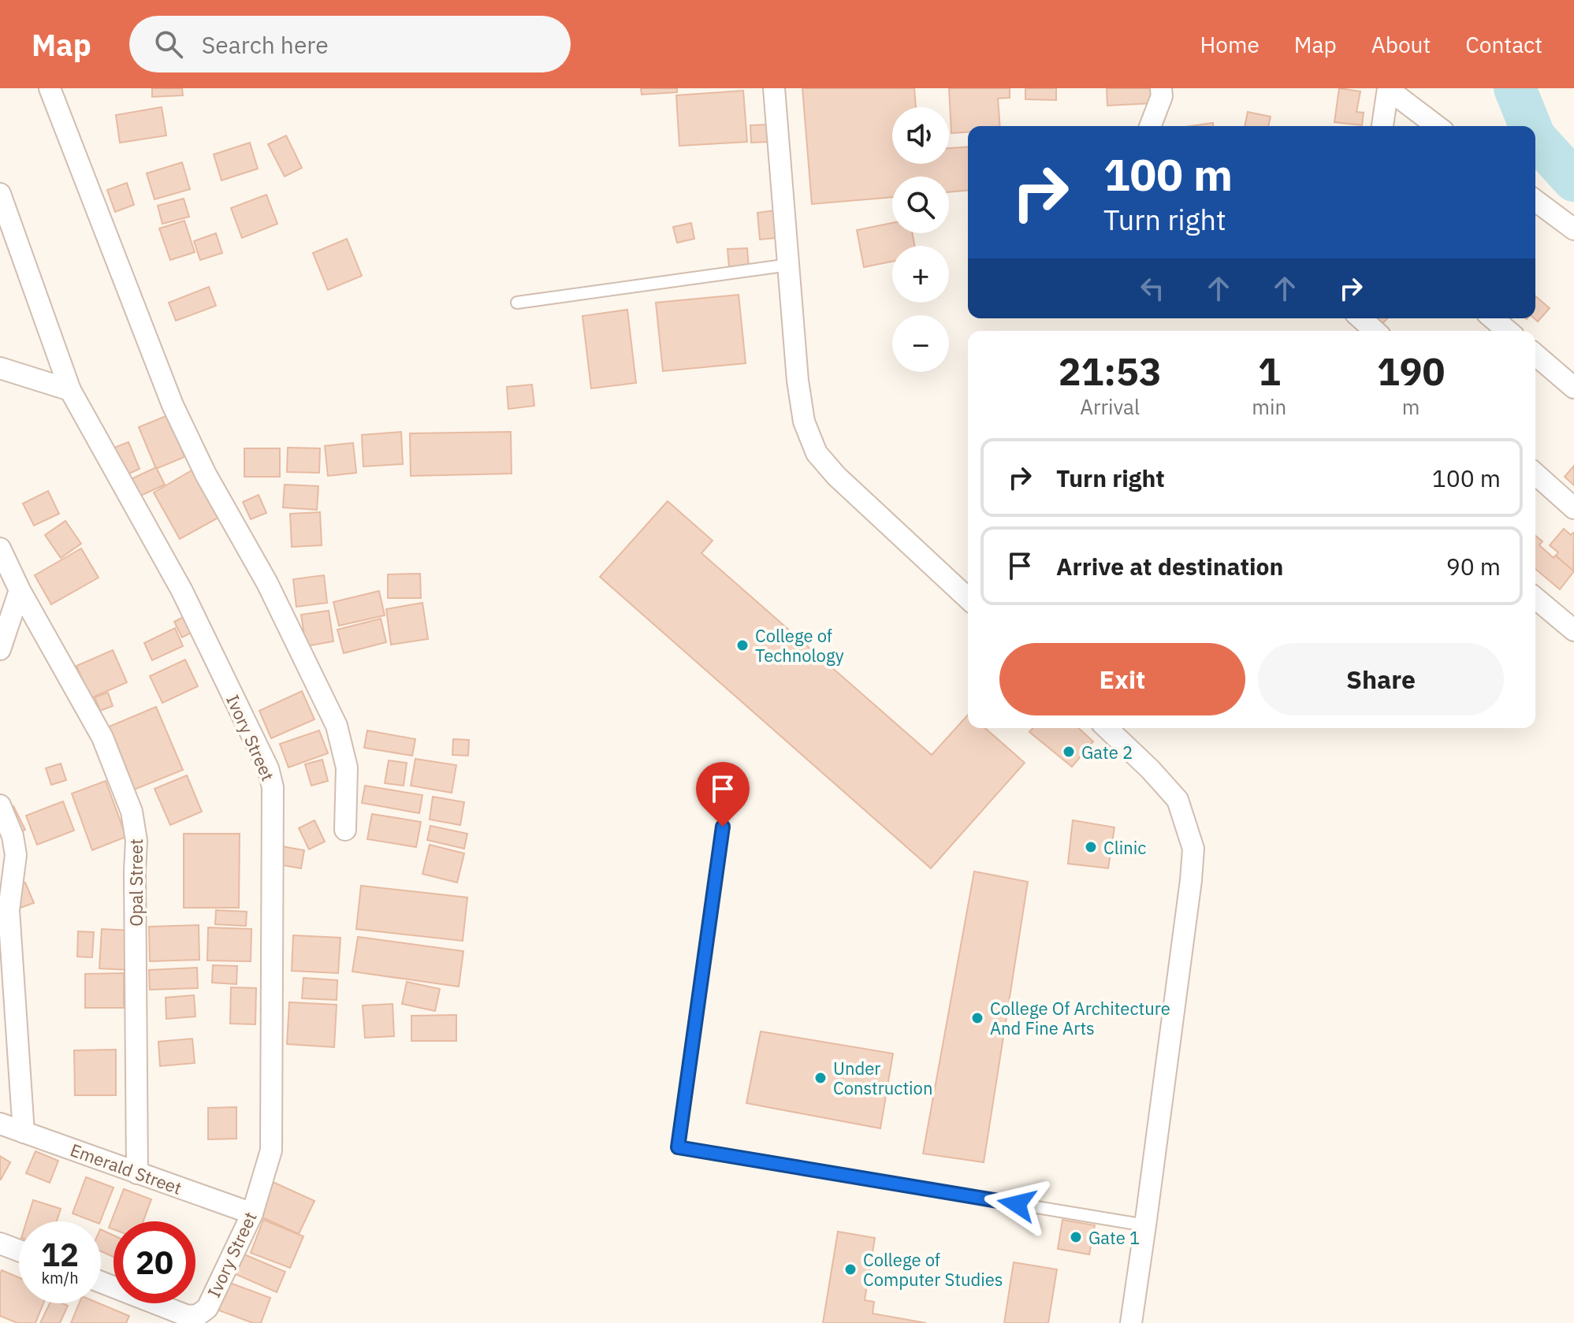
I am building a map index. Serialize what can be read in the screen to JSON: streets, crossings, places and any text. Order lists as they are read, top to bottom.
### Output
{
  "streets": {
    "street": ["Ivory Street", "Opal Street", "Emerald Street"]
  },
  "crossings": [
    ["Ivory Street", "Emerald Street"],
    ["Opal Street", "Emerald Street"]
  ],
  "places": [
    "College of Technology",
    "Gate 2",
    "Clinic",
    "College Of Architecture And Fine Arts",
    "Under Construction",
    "Gate 1",
    "College of Computer Studies"
  ],
  "page": {
    "header": "Map",
    "search": "Search here",
    "nav": [
      "Home",
      "Map",
      "About",
      "Contact"
    ],
    "map_buttons": ["+", "−"],
    "turn": ["100 m", "Turn right"],
    "eta": [
      "21:53",
      "Arrival",
      "1",
      "min",
      "190",
      "m"
    ],
    "list": [
      {
        "name": "Turn right",
        "value": "100 m"
      },
      {
        "name": "Arrive at destination",
        "value": "90 m"
      }
    ],
    "buttons": ["Exit", "Share"],
    "speed": "12 km/h",
    "limit": "20"
  }
}
